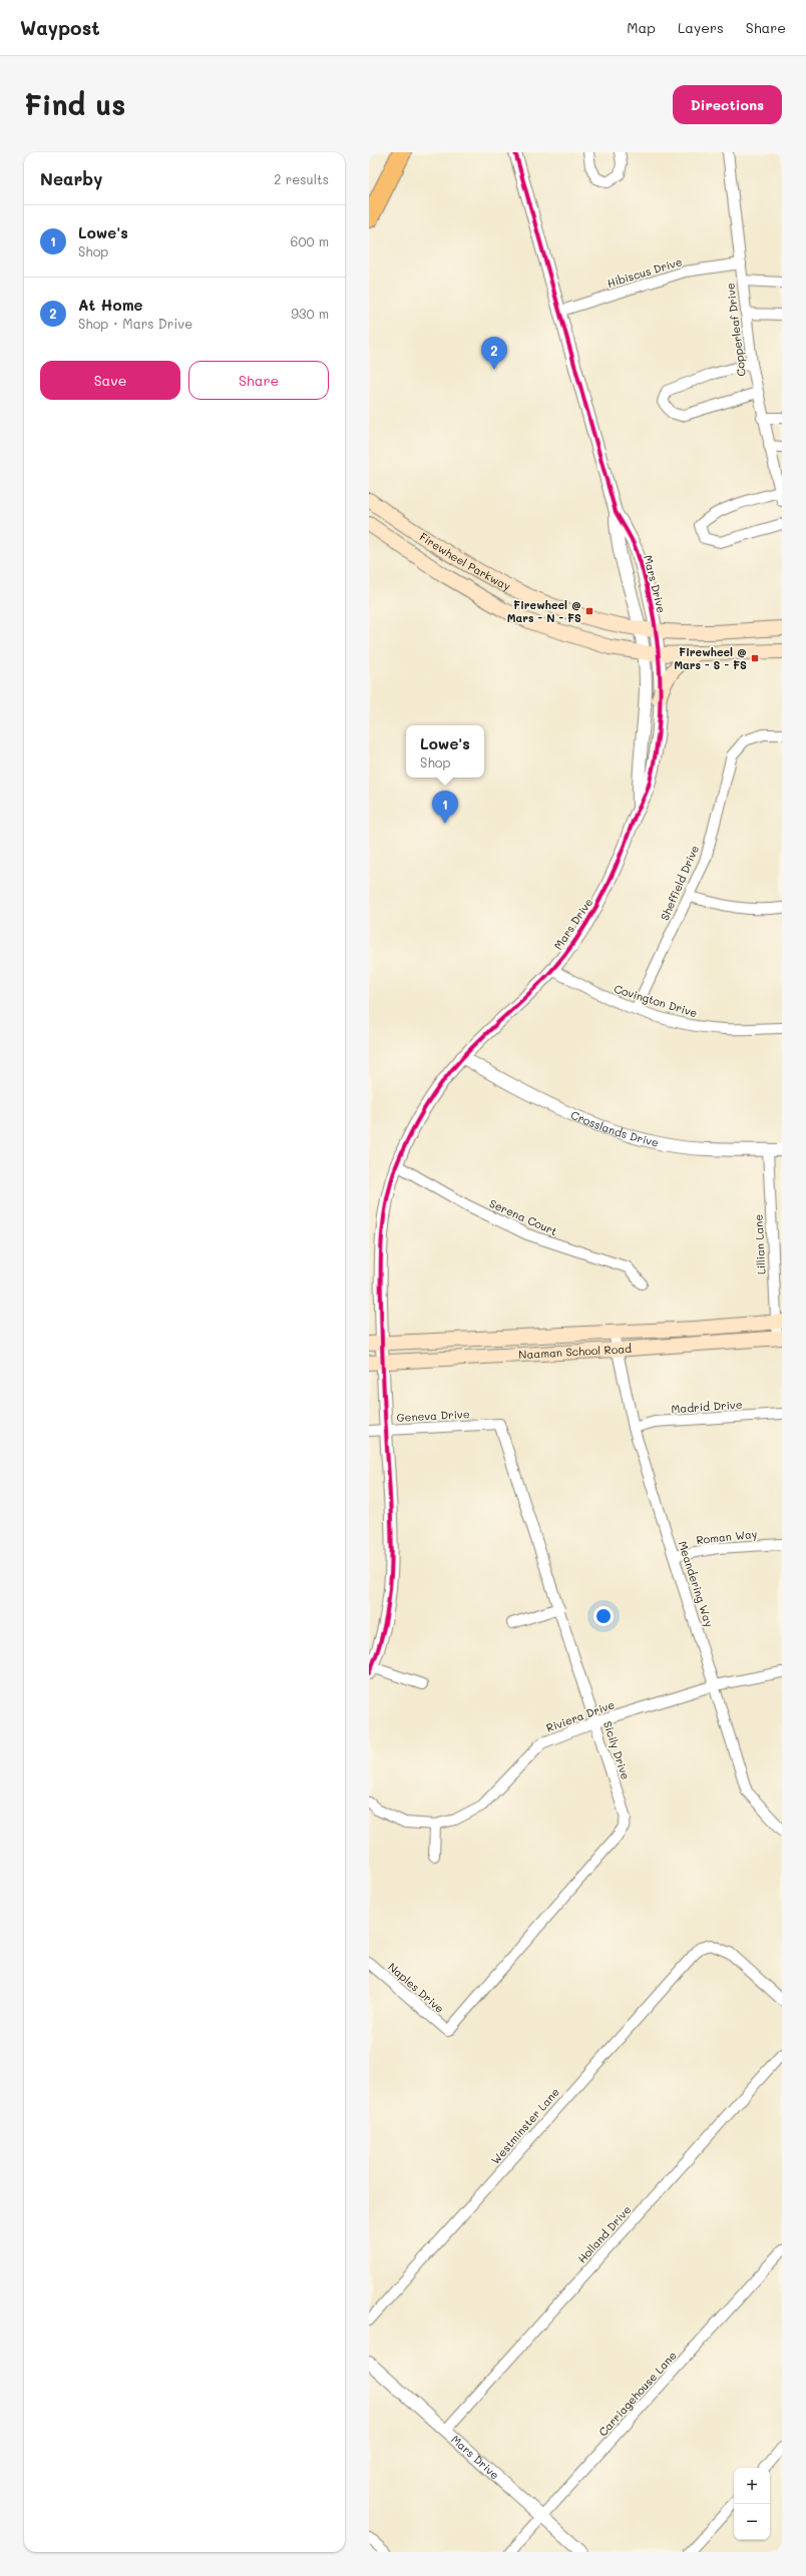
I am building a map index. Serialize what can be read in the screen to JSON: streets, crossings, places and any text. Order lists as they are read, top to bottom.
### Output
{
  "streets": {
    "main road": ["Firewheel Parkway", "Naaman School Road"],
    "street": [
      "Hibiscus Drive",
      "Copperleaf Drive",
      "Mars Drive",
      "Sheffield Drive",
      "Covington Drive",
      "Crosslands Drive",
      "Serena Court",
      "Lillian Lane",
      "Madrid Drive",
      "Geneva Drive",
      "Roman Way",
      "Meandering Way",
      "Riviera Drive",
      "Sicily Drive",
      "Naples Drive",
      "Westminster Lane",
      "Holland Drive",
      "Carriagehouse Lane"
    ]
  },
  "crossings": [
    ["Hibiscus Drive", "Copperleaf Drive"],
    ["Hibiscus Drive", "Mars Drive"],
    ["Firewheel Parkway", "Mars Drive"],
    ["Mars Drive", "Covington Drive"],
    ["Mars Drive", "Crosslands Drive"],
    ["Mars Drive", "Serena Court"],
    ["Mars Drive", "Naaman School Road"],
    ["Mars Drive", "Geneva Drive"],
    ["Mars Drive", "Holland Drive"],
    ["Mars Drive", "Carriagehouse Lane"],
    ["Sheffield Drive", "Covington Drive"],
    ["Crosslands Drive", "Lillian Lane"],
    ["Lillian Lane", "Naaman School Road"],
    ["Naaman School Road", "Meandering Way"],
    ["Madrid Drive", "Meandering Way"],
    ["Geneva Drive", "Sicily Drive"],
    ["Roman Way", "Meandering Way"],
    ["Meandering Way", "Riviera Drive"],
    ["Riviera Drive", "Sicily Drive"],
    ["Sicily Drive", "Naples Drive"]
  ],
  "places": {
    "transit": ["Firewheel @ Mars - N - FS", "Firewheel @ Mars - S - FS"]
  },
  "page": {
    "header": "Waypost",
    "nav": ["Map", "Layers", "Share"],
    "buttons": [
      "Directions",
      ["Save", "Share"]
    ],
    "title": "Find us",
    "heading": ["Nearby", "2 results"],
    "list": [
      {
        "mark": "1",
        "name": "Lowe's",
        "note": "Shop",
        "value": "600 m"
      },
      {
        "mark": "2",
        "name": "At Home",
        "note": "Shop · Mars Drive",
        "value": "930 m"
      }
    ],
    "pins": ["2", "1"],
    "popup": ["Lowe's", "Shop"],
    "map_buttons": ["+", "−"]
  }
}
